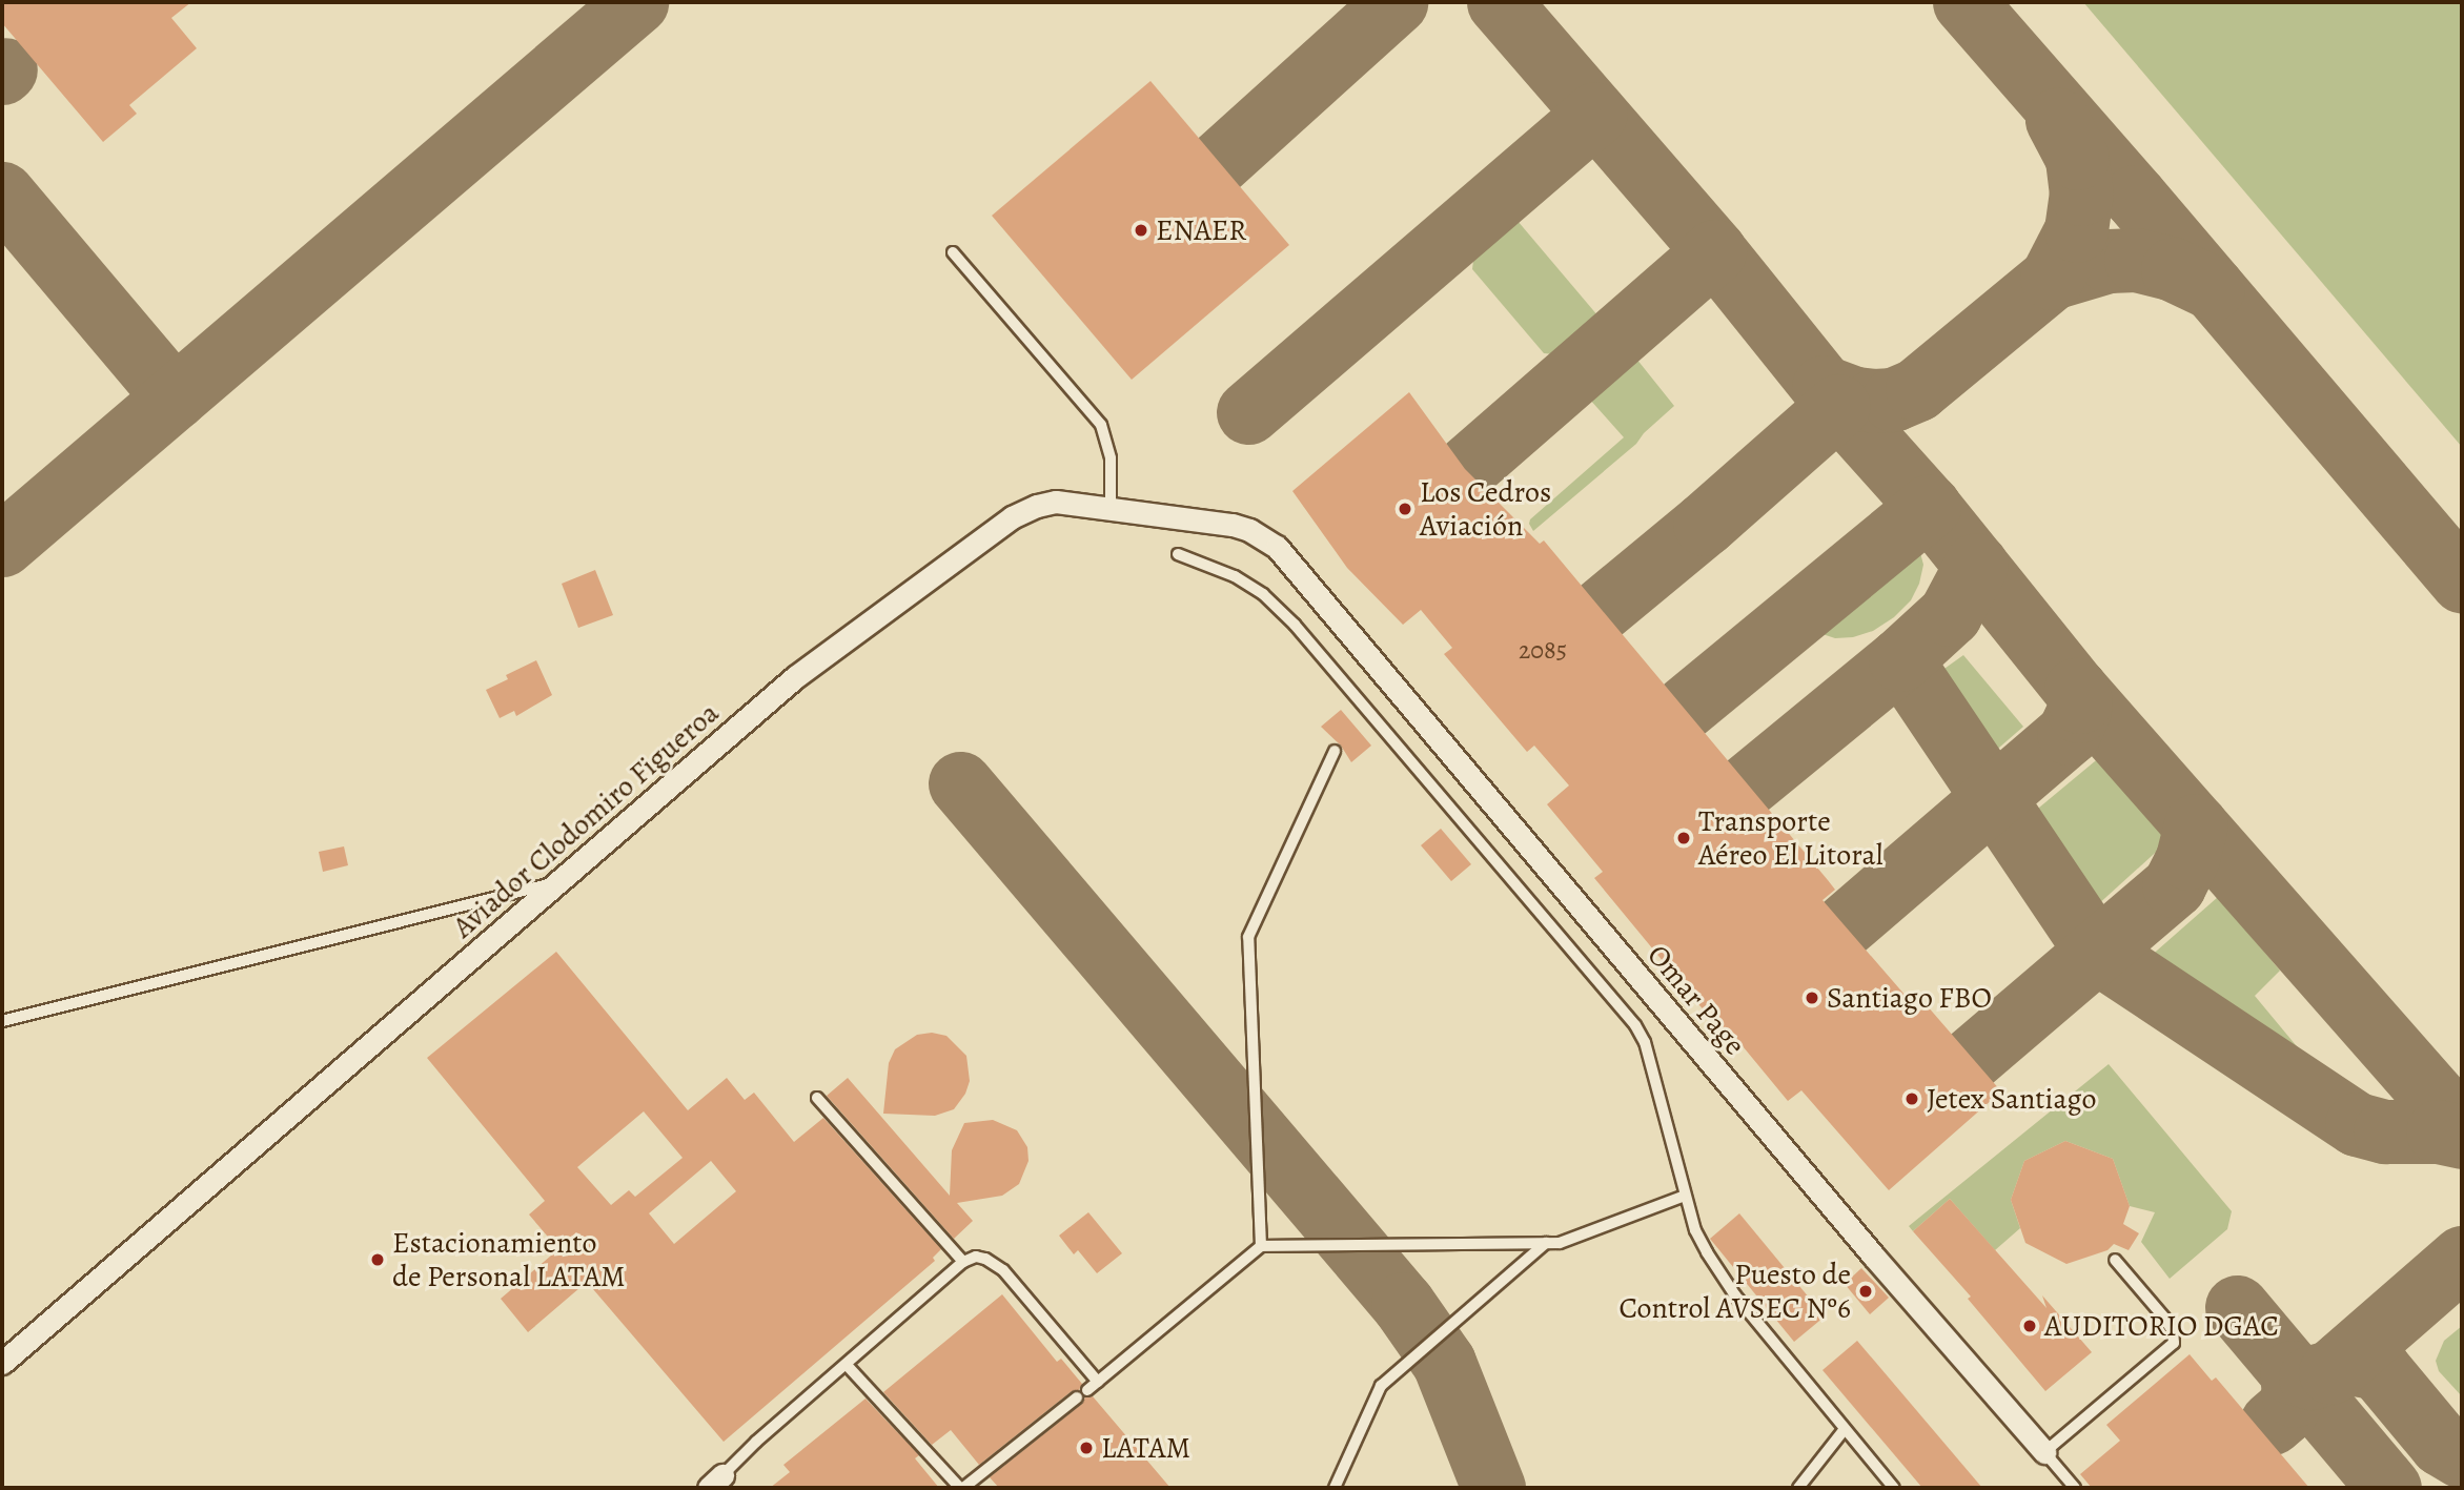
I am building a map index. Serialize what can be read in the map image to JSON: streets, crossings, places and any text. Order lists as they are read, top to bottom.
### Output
{
  "streets": {
    "street": ["Aviador Clodomiro Figueroa", "Omar Page"]
  },
  "crossings": [
    ["Aviador Clodomiro Figueroa", "Omar Page"]
  ],
  "places": [
    "ENAER",
    "Los Cedros Aviación",
    "Transporte Aéreo El Litoral",
    "Santiago FBO",
    "Jetex Santiago",
    "Estacionamiento de Personal LATAM",
    "Puesto de Control AVSEC Nº6",
    "AUDITORIO DGAC",
    "LATAM"
  ],
  "house_numbers": ["2085"]
}
